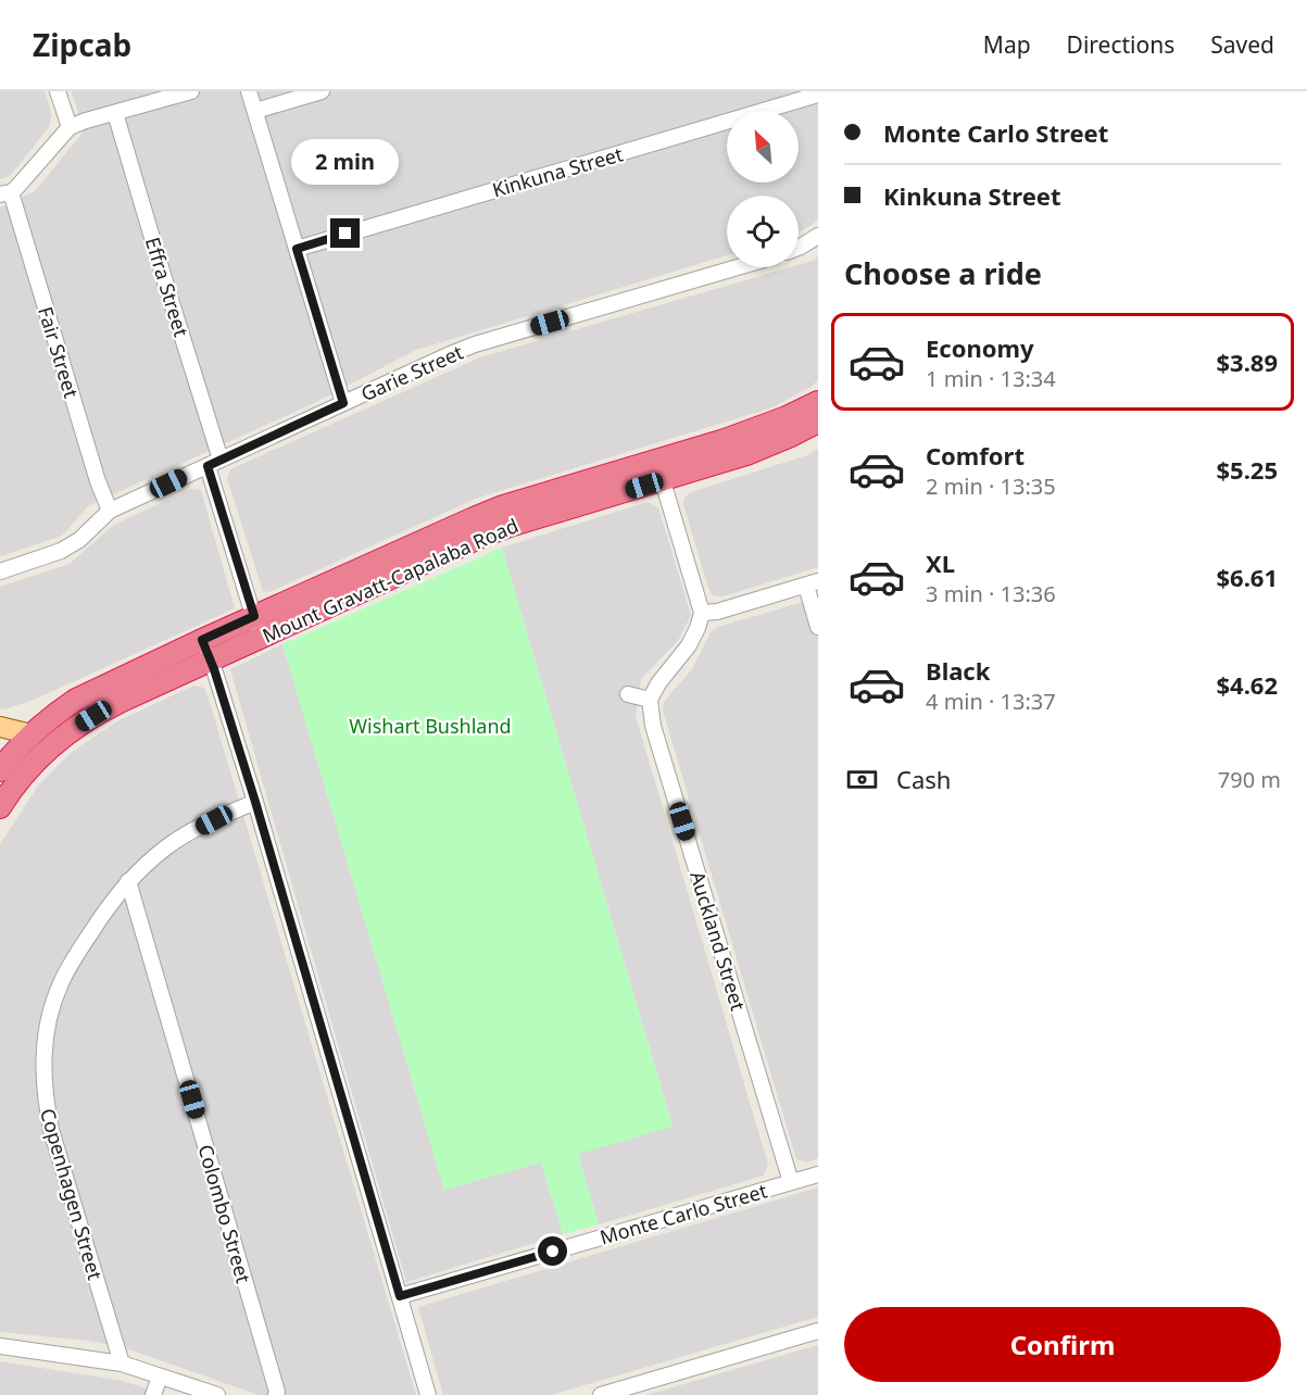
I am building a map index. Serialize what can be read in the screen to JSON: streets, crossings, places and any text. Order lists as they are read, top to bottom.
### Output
{
  "streets": {
    "highway": ["Mount Gravatt-Capalaba Road"],
    "street": [
      "Kinkuna Street",
      "Effra Street",
      "Fair Street",
      "Garie Street",
      "Auckland Street",
      "Copenhagen Street",
      "Colombo Street",
      "Monte Carlo Street"
    ]
  },
  "crossings": [
    ["Effra Street", "Garie Street"],
    ["Effra Street", "Mount Gravatt-Capalaba Road"],
    ["Fair Street", "Garie Street"],
    ["Auckland Street", "Monte Carlo Street"],
    ["Copenhagen Street", "Colombo Street"]
  ],
  "parks": ["Wishart Bushland"],
  "north": "top left",
  "page": {
    "header": "Zipcab",
    "nav": ["Map", "Directions", "Saved"],
    "banner": ["Monte Carlo Street", "Kinkuna Street"],
    "bubble": "2 min",
    "heading": "Choose a ride",
    "list": [
      {
        "name": "Economy",
        "note": "1 min · 13:34",
        "value": "$3.89"
      },
      {
        "name": "Comfort",
        "note": "2 min · 13:35",
        "value": "$5.25"
      },
      {
        "name": "XL",
        "note": "3 min · 13:36",
        "value": "$6.61"
      },
      {
        "name": "Black",
        "note": "4 min · 13:37",
        "value": "$4.62"
      }
    ],
    "pay": ["Cash", "790 m"],
    "buttons": "Confirm"
  }
}
